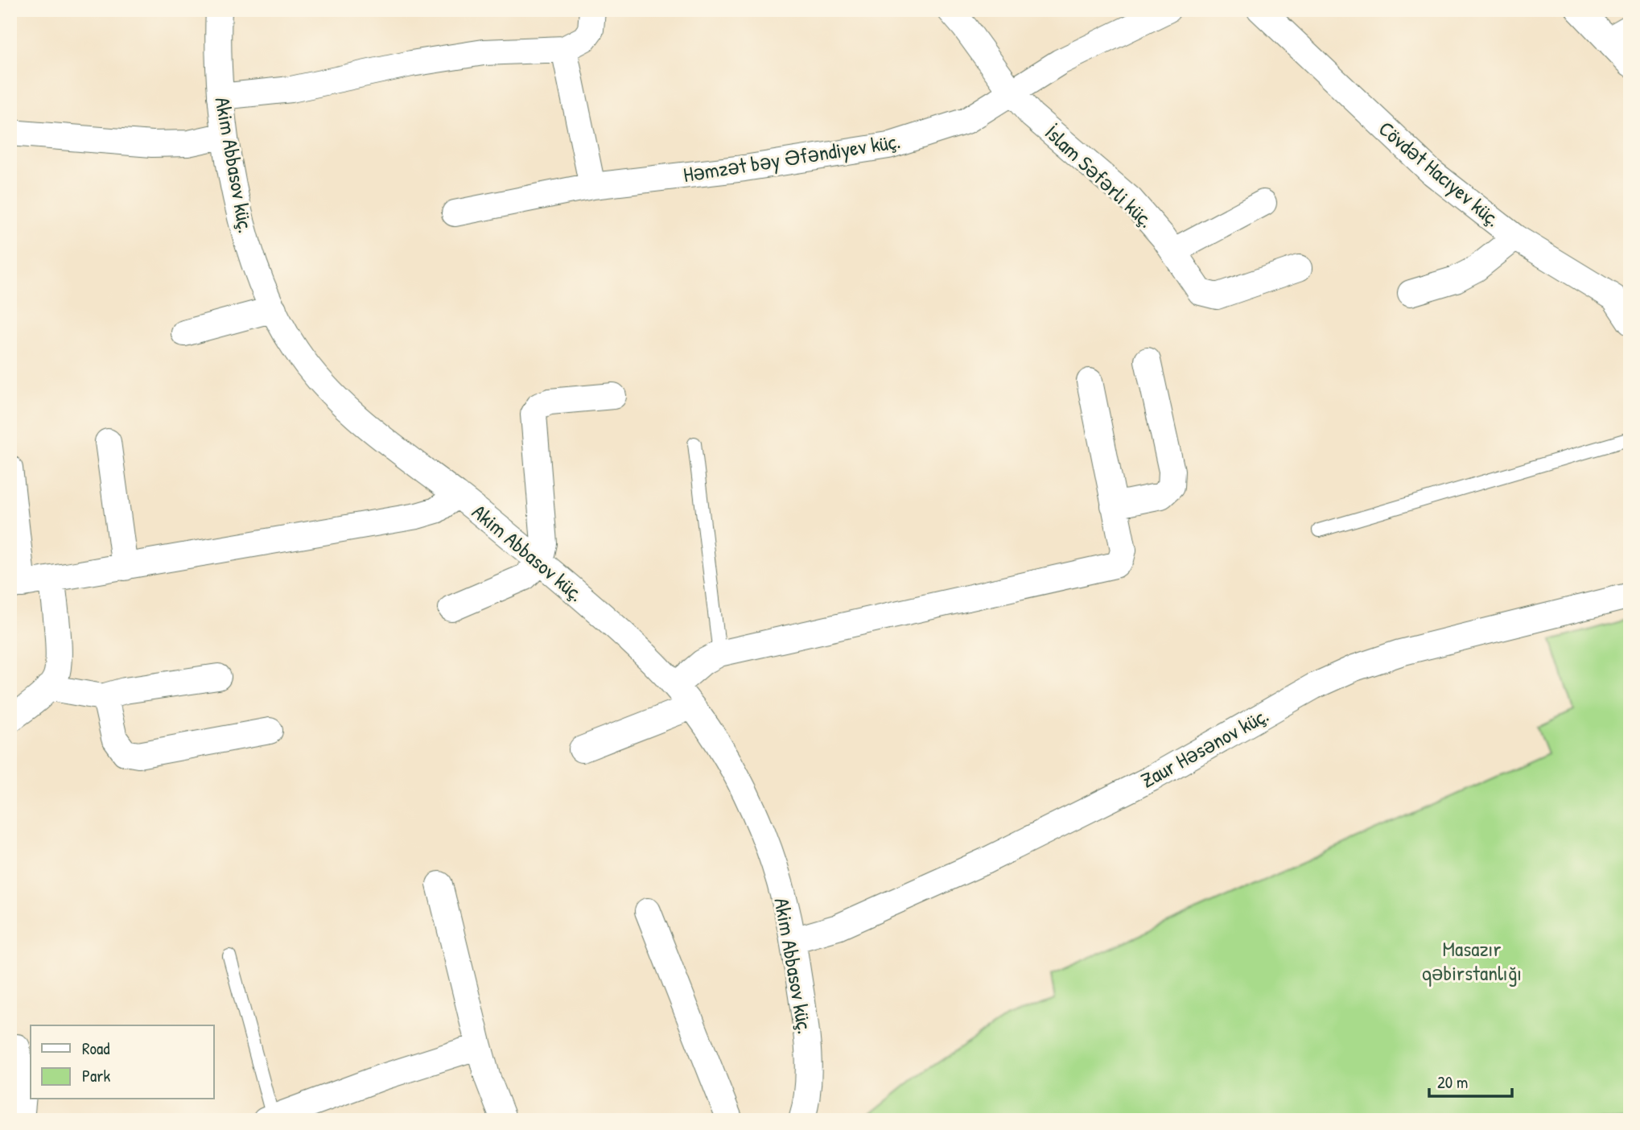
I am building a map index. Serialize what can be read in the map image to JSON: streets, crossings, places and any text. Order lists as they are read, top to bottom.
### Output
{
  "streets": {
    "street": [
      "Həmzət bəy Əfəndiyev küç.",
      "Akim Abbasov küç.",
      "Cövdət Hacıyev küç.",
      "İslam Səfərli küç.",
      "Zaur Həsənov küç."
    ]
  },
  "crossings": [
    ["Həmzət bəy Əfəndiyev küç.", "İslam Səfərli küç."],
    ["Akim Abbasov küç.", "Zaur Həsənov küç."]
  ],
  "parks": ["Masazır qəbirstanlığı"],
  "legend": ["Road", "Park"],
  "scale_bar": "20 m"
}
